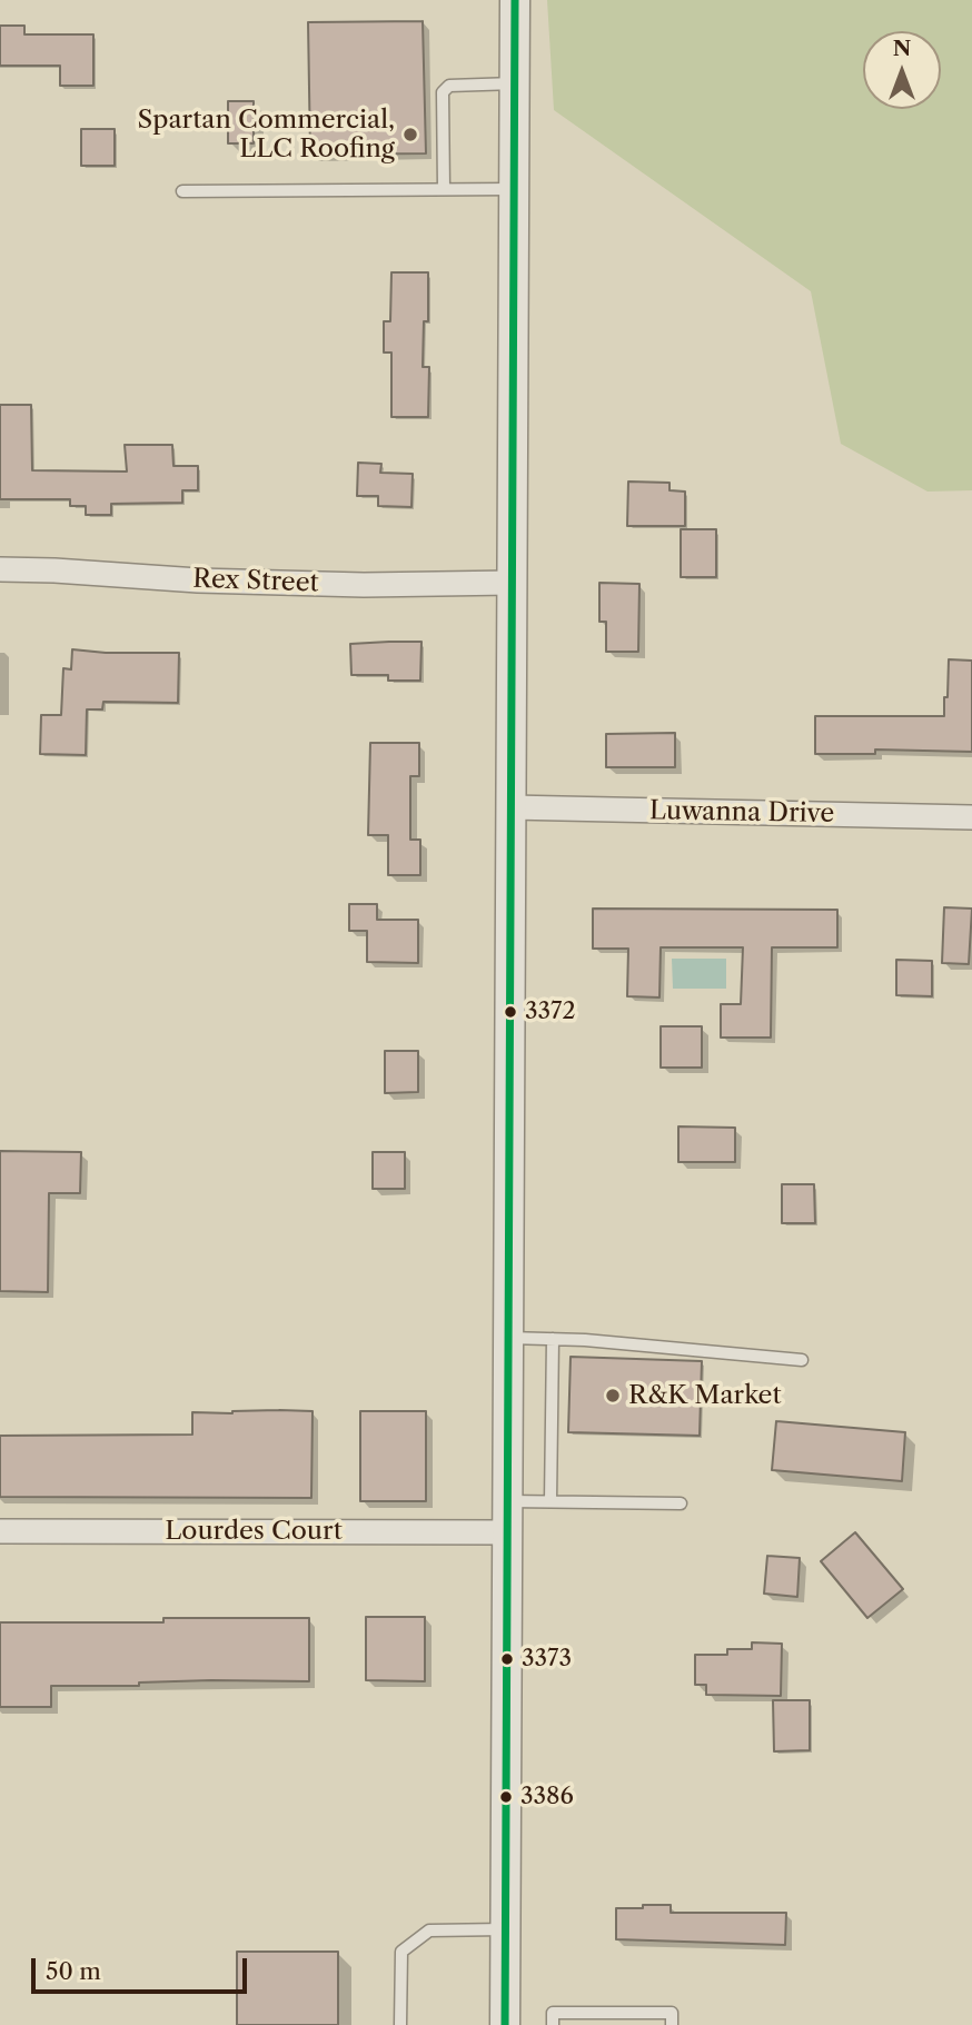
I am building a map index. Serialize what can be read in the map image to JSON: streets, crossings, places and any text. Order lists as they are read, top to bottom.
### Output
{
  "streets": {
    "street": ["Rex Street", "Luwanna Drive", "Lourdes Court"]
  },
  "places": [
    "Spartan Commercial, LLC Roofing",
    "3372",
    "R&K Market",
    "3373",
    "3386"
  ],
  "scale_bar": "50 m",
  "north": "top"
}
